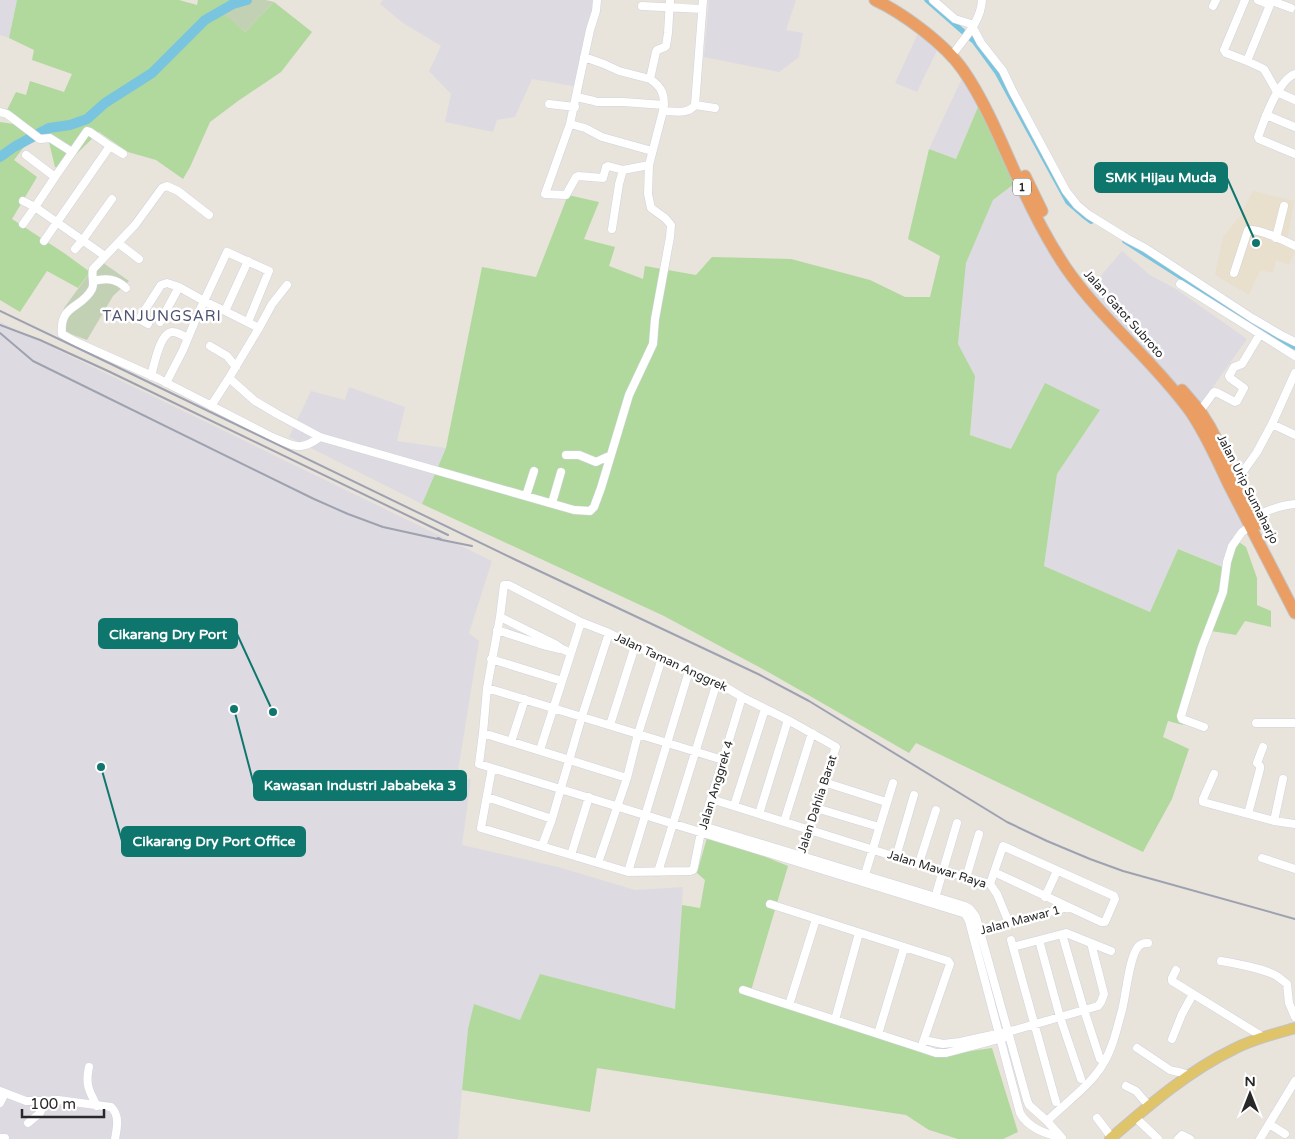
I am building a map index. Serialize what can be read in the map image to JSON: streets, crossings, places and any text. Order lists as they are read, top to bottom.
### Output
{
  "streets": {
    "highway": ["1", "Jalan Gatot Subroto", "Jalan Urip Sumaharjo"],
    "street": [
      "Jalan Taman Anggrek",
      "Jalan Anggrek 4",
      "Jalan Dahlia Barat",
      "Jalan Mawar Raya",
      "Jalan Mawar 1"
    ]
  },
  "crossings": [
    ["Jalan Gatot Subroto", "Jalan Urip Sumaharjo"],
    ["Jalan Taman Anggrek", "Jalan Anggrek 4"],
    ["Jalan Taman Anggrek", "Jalan Dahlia Barat"],
    ["Jalan Anggrek 4", "Jalan Mawar Raya"],
    ["Jalan Dahlia Barat", "Jalan Mawar Raya"],
    ["Jalan Mawar Raya", "Jalan Mawar 1"]
  ],
  "districts": ["TANJUNGSARI"],
  "places": [
    "SMK Hijau Muda",
    "Kawasan Industri Jababeka 3",
    "Cikarang Dry Port",
    "Cikarang Dry Port Office"
  ],
  "scale_bar": "100 m",
  "north": "top"
}
